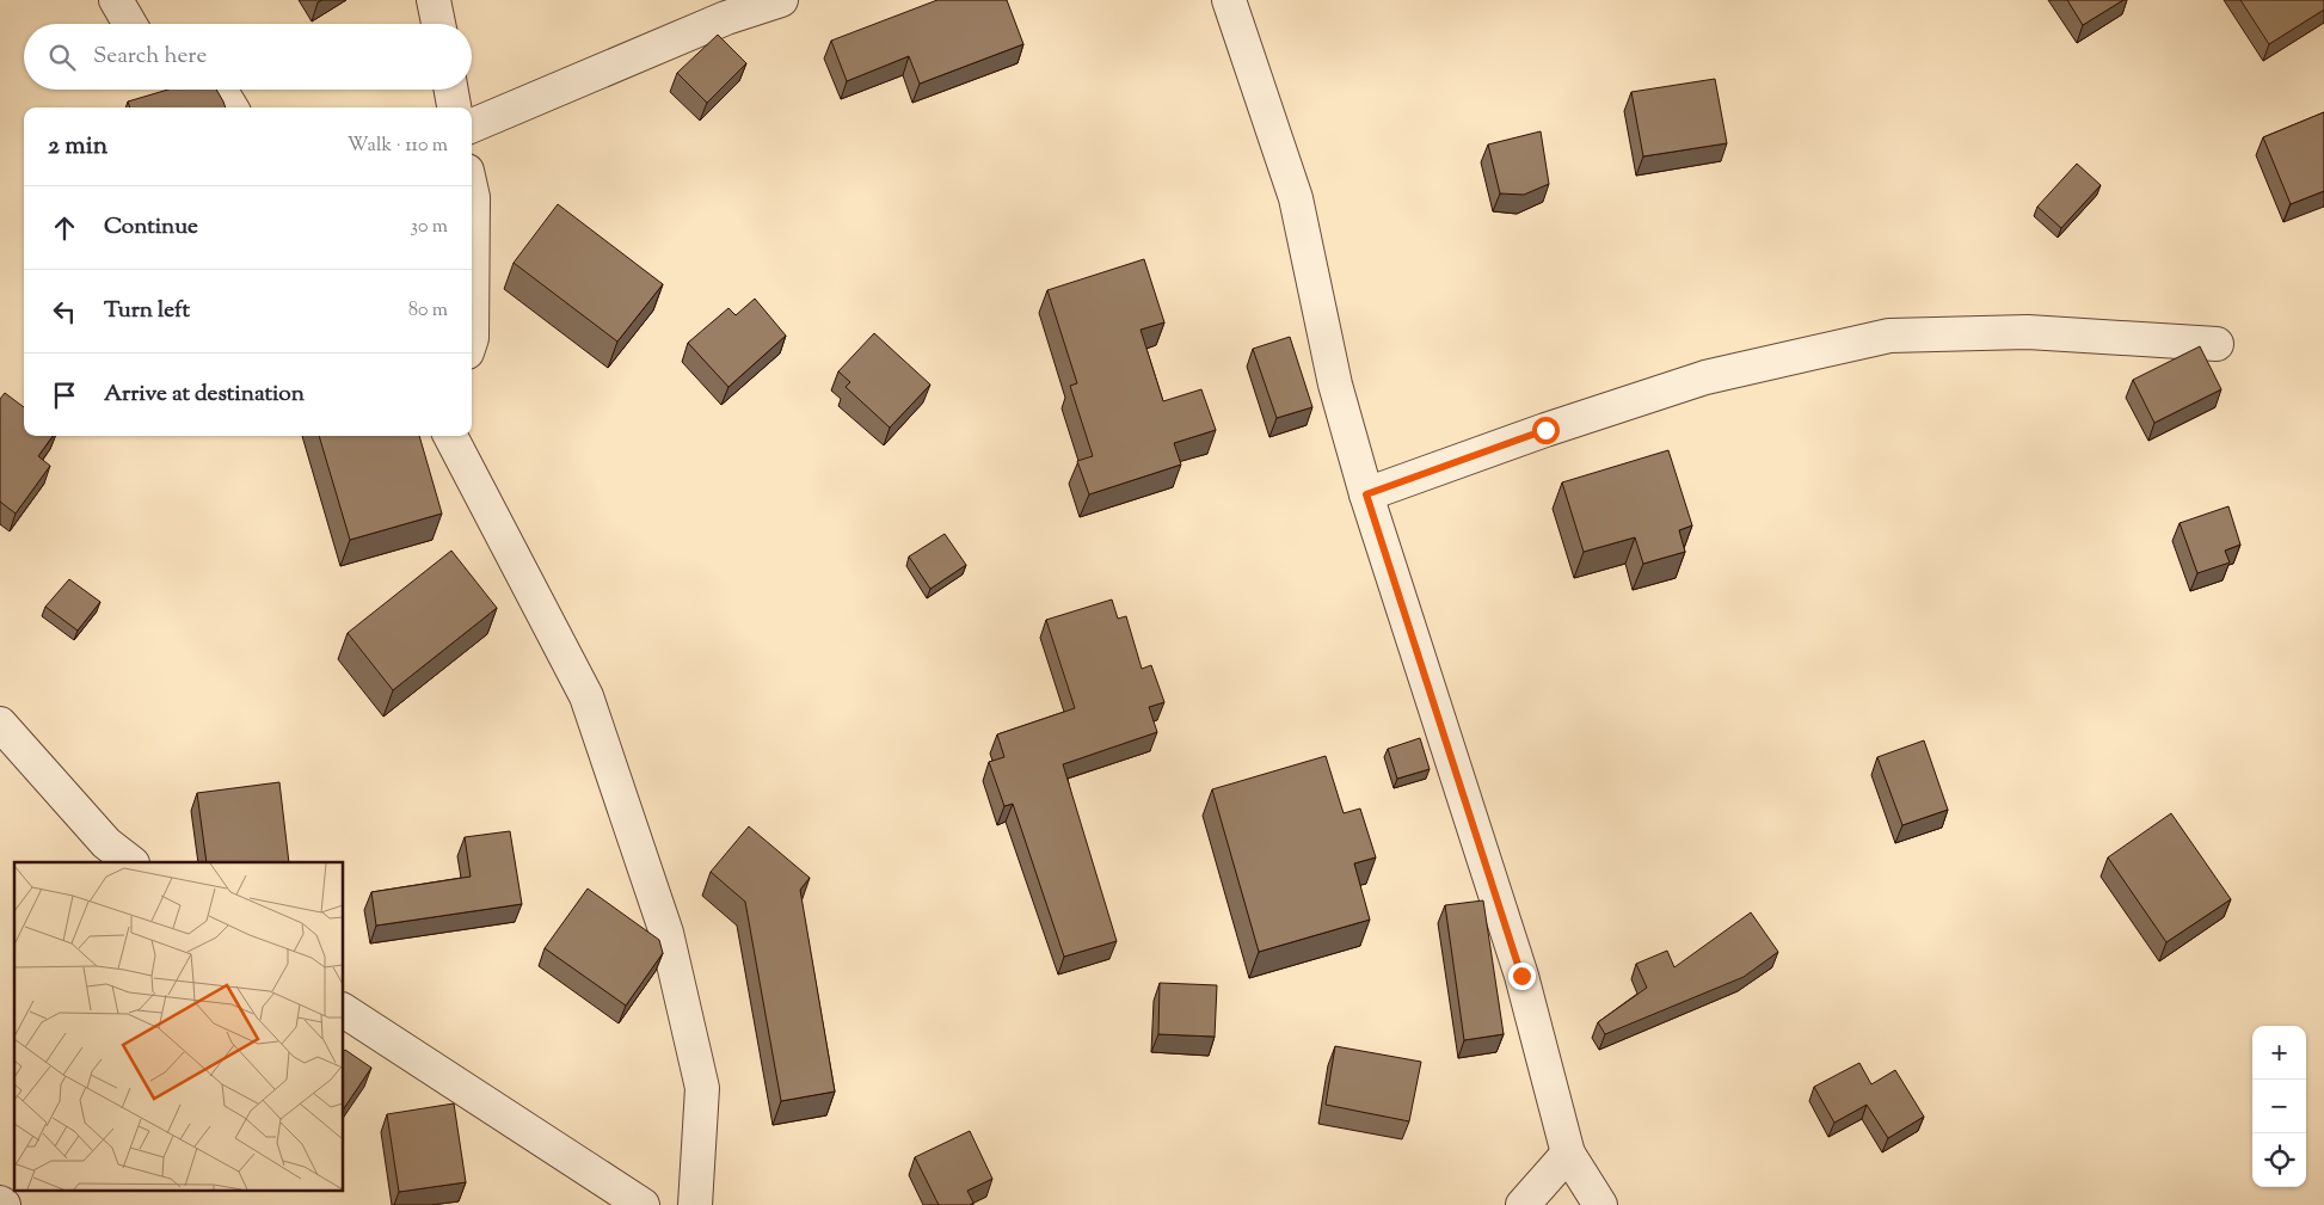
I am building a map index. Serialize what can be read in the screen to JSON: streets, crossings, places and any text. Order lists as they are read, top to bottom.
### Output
{
  "page": {
    "search": "Search here",
    "heading": ["2 min", "Walk · 110 m"],
    "list": [
      ["Continue", "30 m"],
      ["Turn left", "80 m"],
      "Arrive at destination"
    ],
    "map_buttons": ["+", "−"]
  }
}
